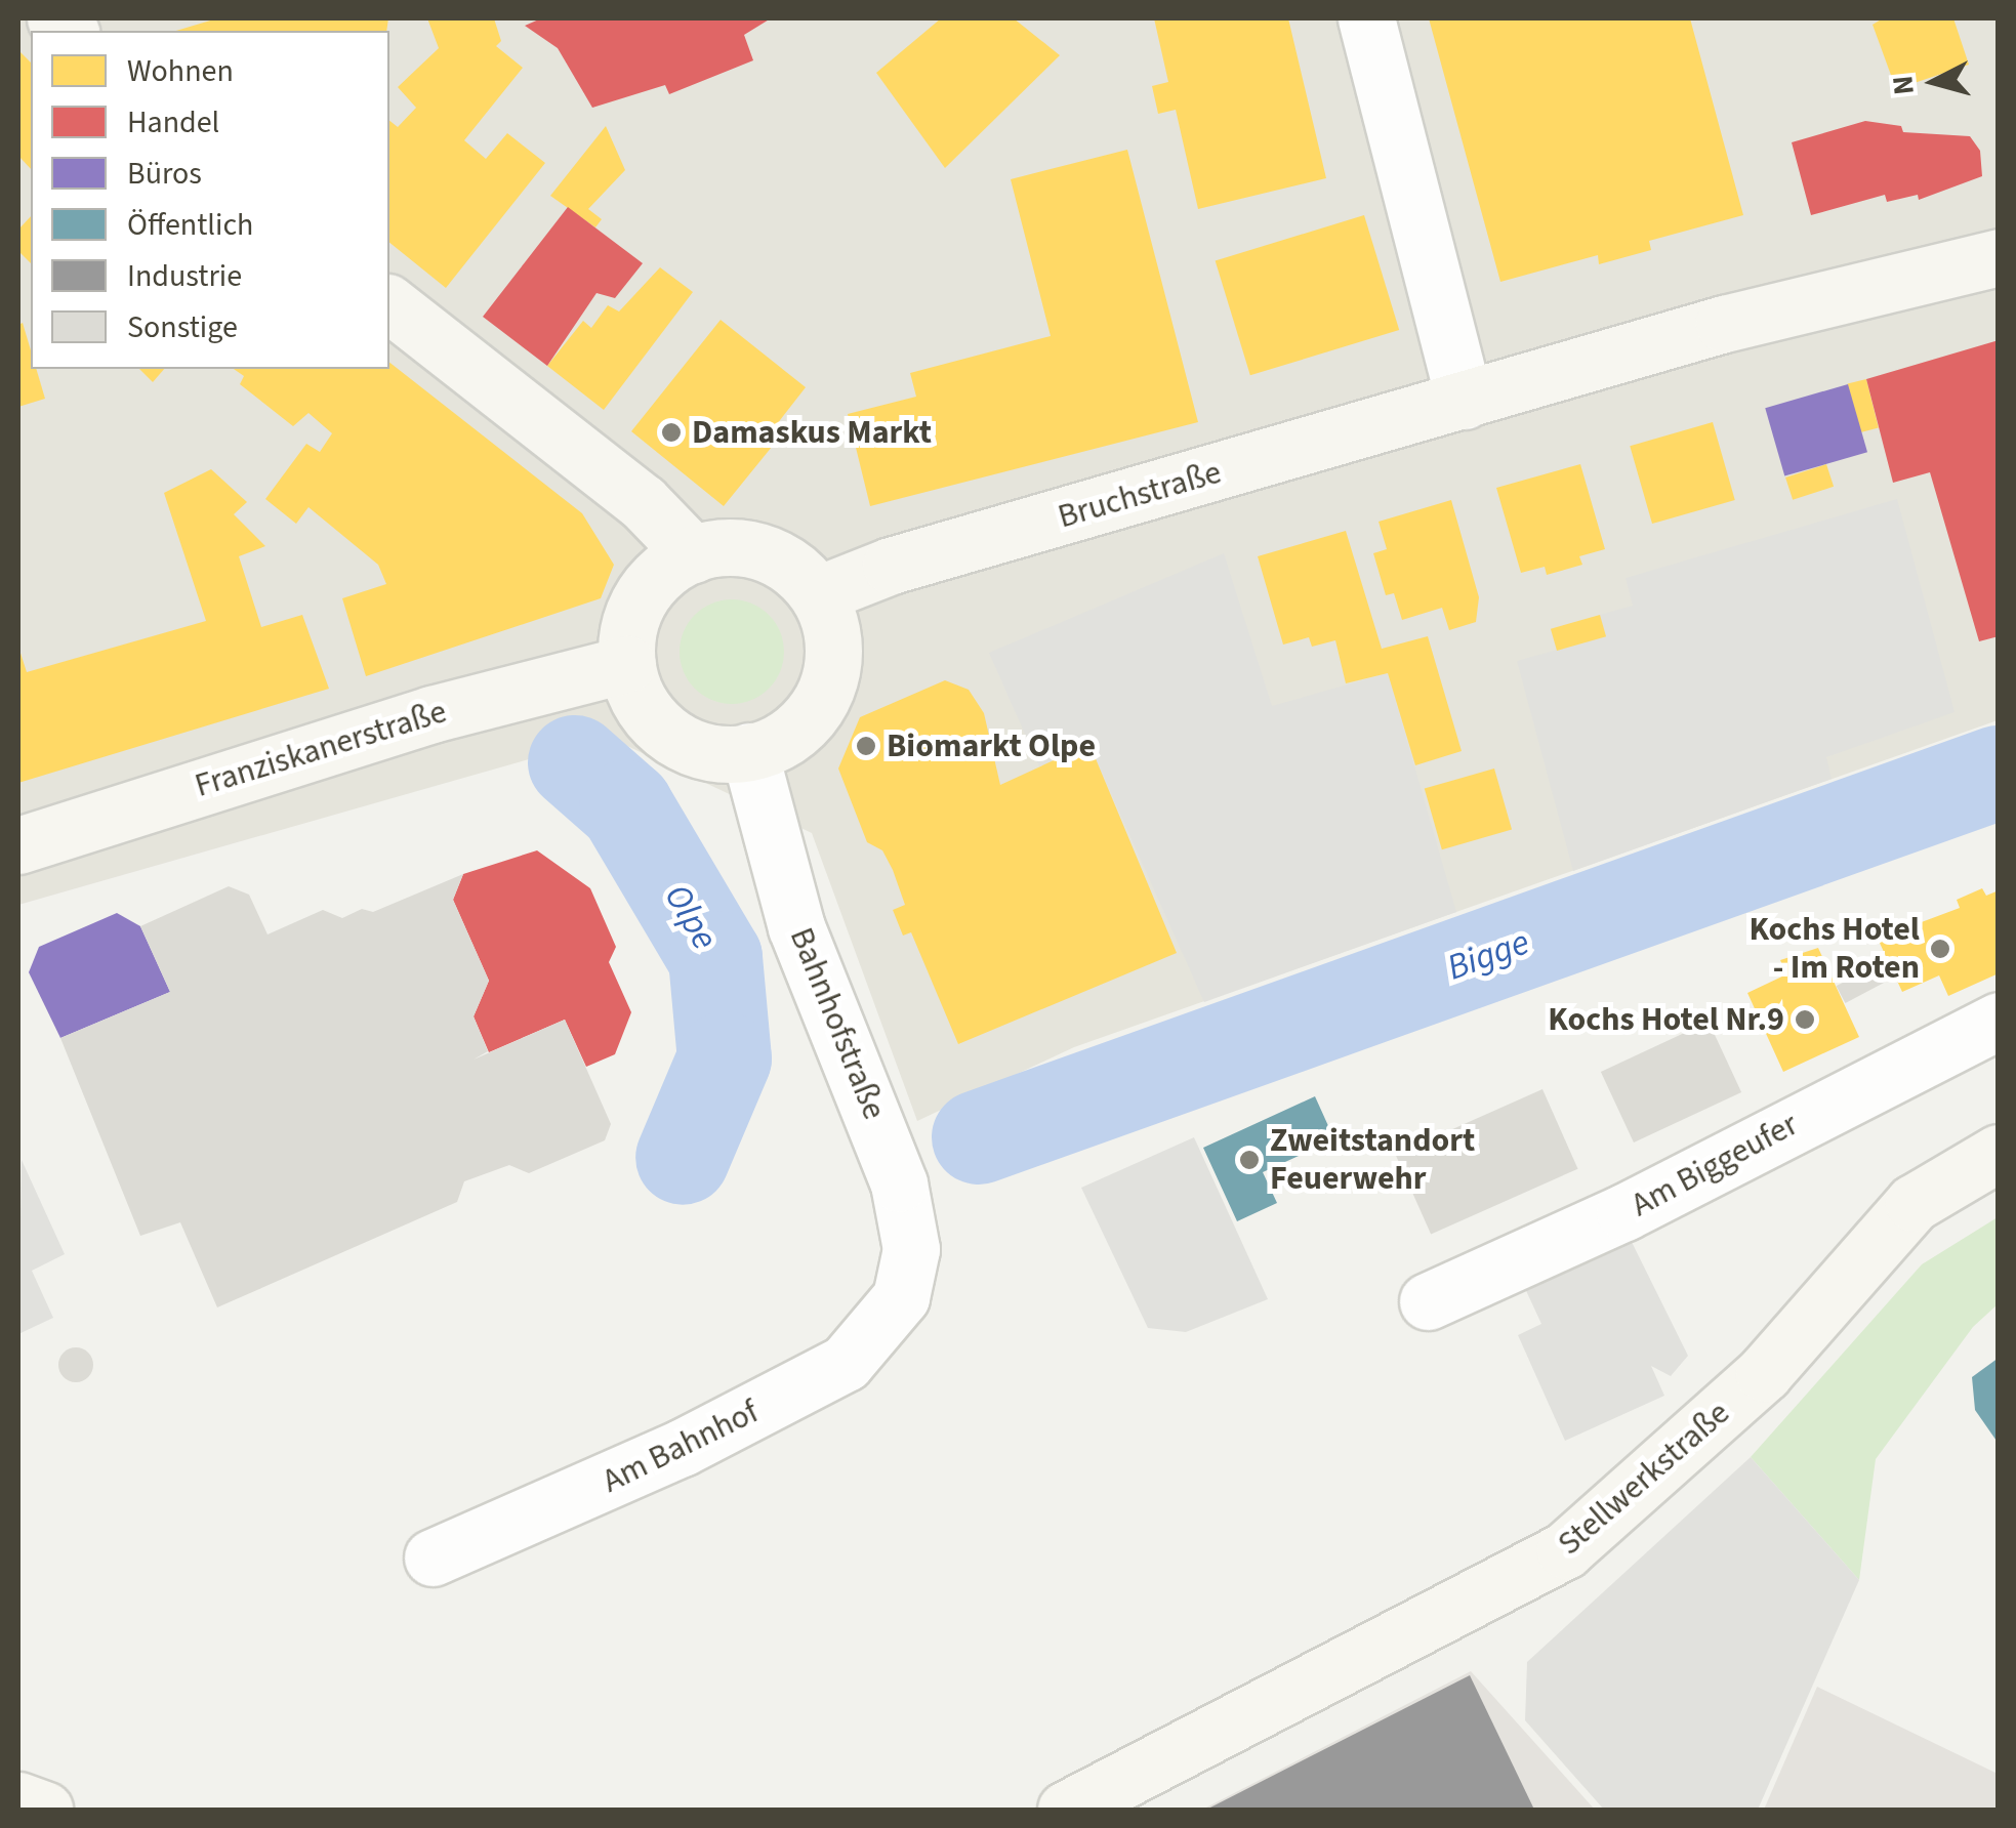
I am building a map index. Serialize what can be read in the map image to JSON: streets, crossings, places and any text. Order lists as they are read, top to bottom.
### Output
{
  "streets": {
    "street": [
      "Bruchstraße",
      "Franziskanerstraße",
      "Bahnhofstraße",
      "Am Biggeufer",
      "Am Bahnhof",
      "Stellwerkstraße"
    ]
  },
  "crossings": [
    ["Bruchstraße", "Franziskanerstraße"],
    ["Bruchstraße", "Bahnhofstraße"],
    ["Franziskanerstraße", "Bahnhofstraße"],
    ["Bahnhofstraße", "Am Bahnhof"]
  ],
  "water": ["Olpe", "Bigge"],
  "places": [
    "Damaskus Markt",
    "Biomarkt Olpe",
    "Kochs Hotel - Im Roten",
    "Kochs Hotel Nr.9",
    "Zweitstandort Feuerwehr"
  ],
  "legend": [
    "Wohnen",
    "Handel",
    "Büros",
    "Öffentlich",
    "Industrie",
    "Sonstige"
  ],
  "north": "left"
}
